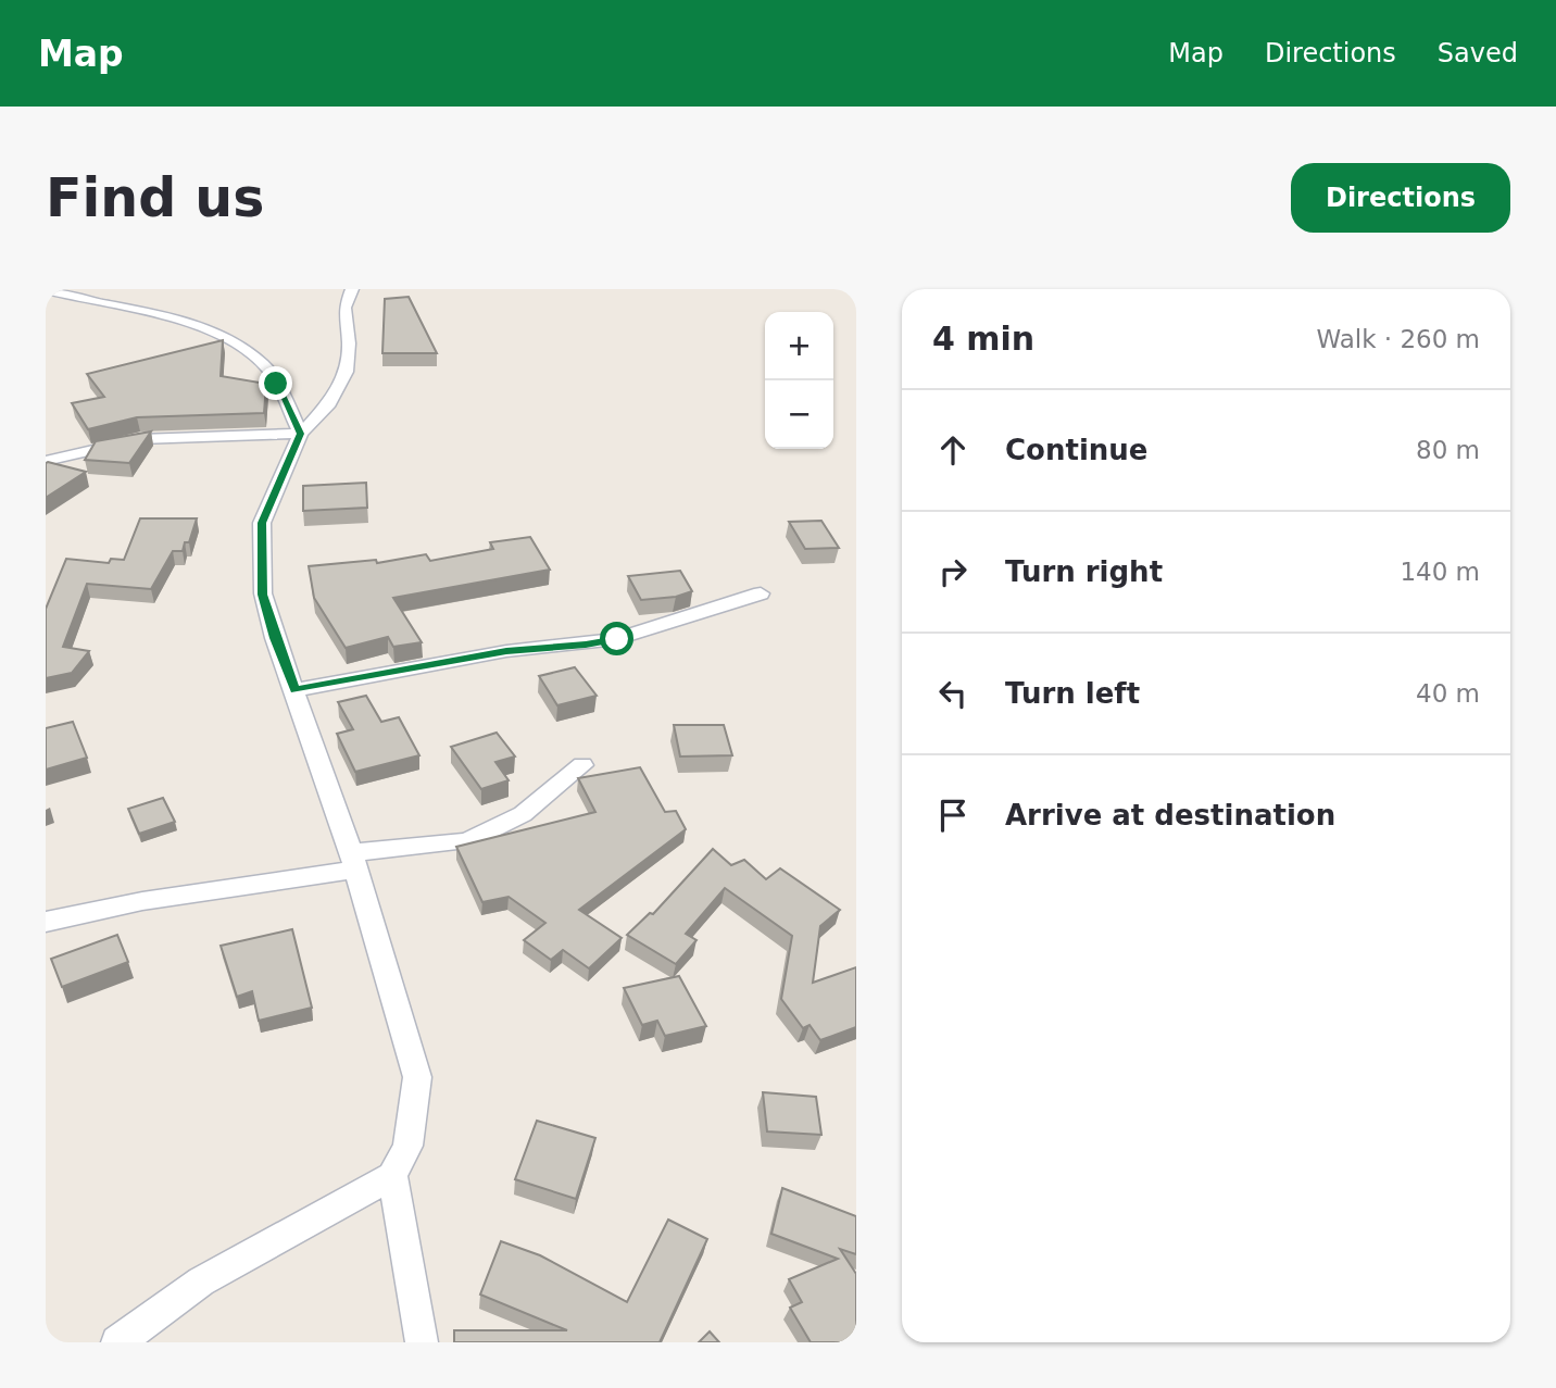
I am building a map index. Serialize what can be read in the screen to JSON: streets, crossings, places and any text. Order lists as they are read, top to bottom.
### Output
{
  "page": {
    "header": "Map",
    "nav": ["Map", "Directions", "Saved"],
    "buttons": "Directions",
    "title": "Find us",
    "heading": ["4 min", "Walk · 260 m"],
    "map_buttons": ["+", "−"],
    "list": [
      ["Continue", "80 m"],
      ["Turn right", "140 m"],
      ["Turn left", "40 m"],
      "Arrive at destination"
    ]
  }
}
